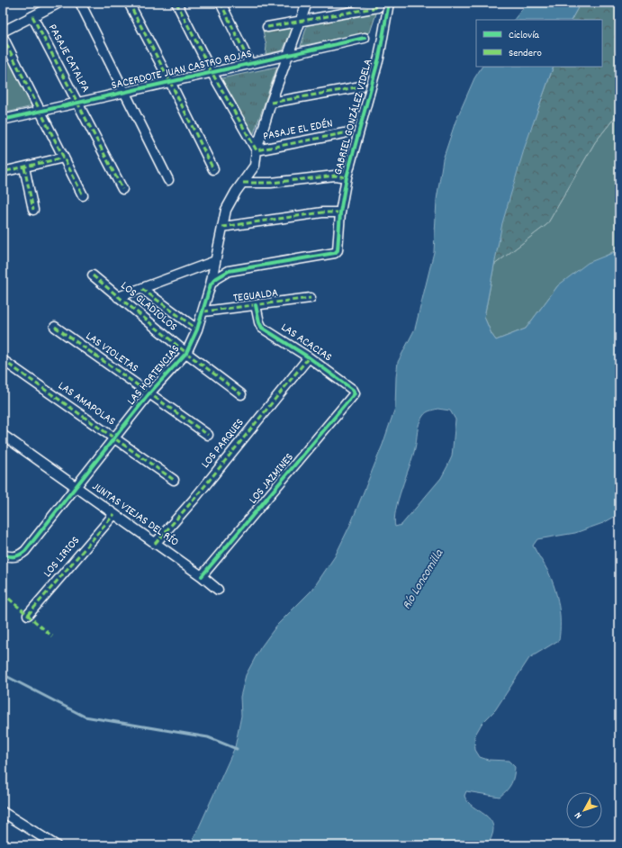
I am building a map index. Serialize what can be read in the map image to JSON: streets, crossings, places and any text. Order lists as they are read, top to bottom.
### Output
{
  "streets": {
    "street": [
      "PASAJE CATALPA",
      "SACERDOTE JUAN CASTRO ROJAS",
      "GABRIEL GONZÁLEZ VIDELA",
      "PASAJE EL EDÉN",
      "TEGUALDA",
      "LOS GLADIOLOS",
      "LAS ACACIAS",
      "LAS VIOLETAS",
      "LAS HORTENCIAS",
      "LAS AMAPOLAS",
      "LOS PARQUES",
      "LOS JAZMINES",
      "JUNTAS VIEJAS DEL RÍO",
      "LOS LIRIOS"
    ]
  },
  "crossings": [
    ["PASAJE CATALPA", "SACERDOTE JUAN CASTRO ROJAS"],
    ["SACERDOTE JUAN CASTRO ROJAS", "LAS HORTENCIAS"],
    ["GABRIEL GONZÁLEZ VIDELA", "LAS HORTENCIAS"],
    ["PASAJE EL EDÉN", "LAS HORTENCIAS"],
    ["TEGUALDA", "LAS ACACIAS"],
    ["TEGUALDA", "LAS HORTENCIAS"],
    ["LOS GLADIOLOS", "LAS HORTENCIAS"],
    ["LAS ACACIAS", "LOS PARQUES"],
    ["LAS ACACIAS", "LOS JAZMINES"],
    ["LAS VIOLETAS", "LAS HORTENCIAS"],
    ["LAS HORTENCIAS", "LAS AMAPOLAS"],
    ["LAS HORTENCIAS", "JUNTAS VIEJAS DEL RÍO"],
    ["LOS PARQUES", "JUNTAS VIEJAS DEL RÍO"],
    ["LOS JAZMINES", "JUNTAS VIEJAS DEL RÍO"],
    ["JUNTAS VIEJAS DEL RÍO", "LOS LIRIOS"]
  ],
  "water": ["Río Loncomilla"],
  "legend": ["Ciclovía", "Sendero"],
  "north": "bottom left"
}
